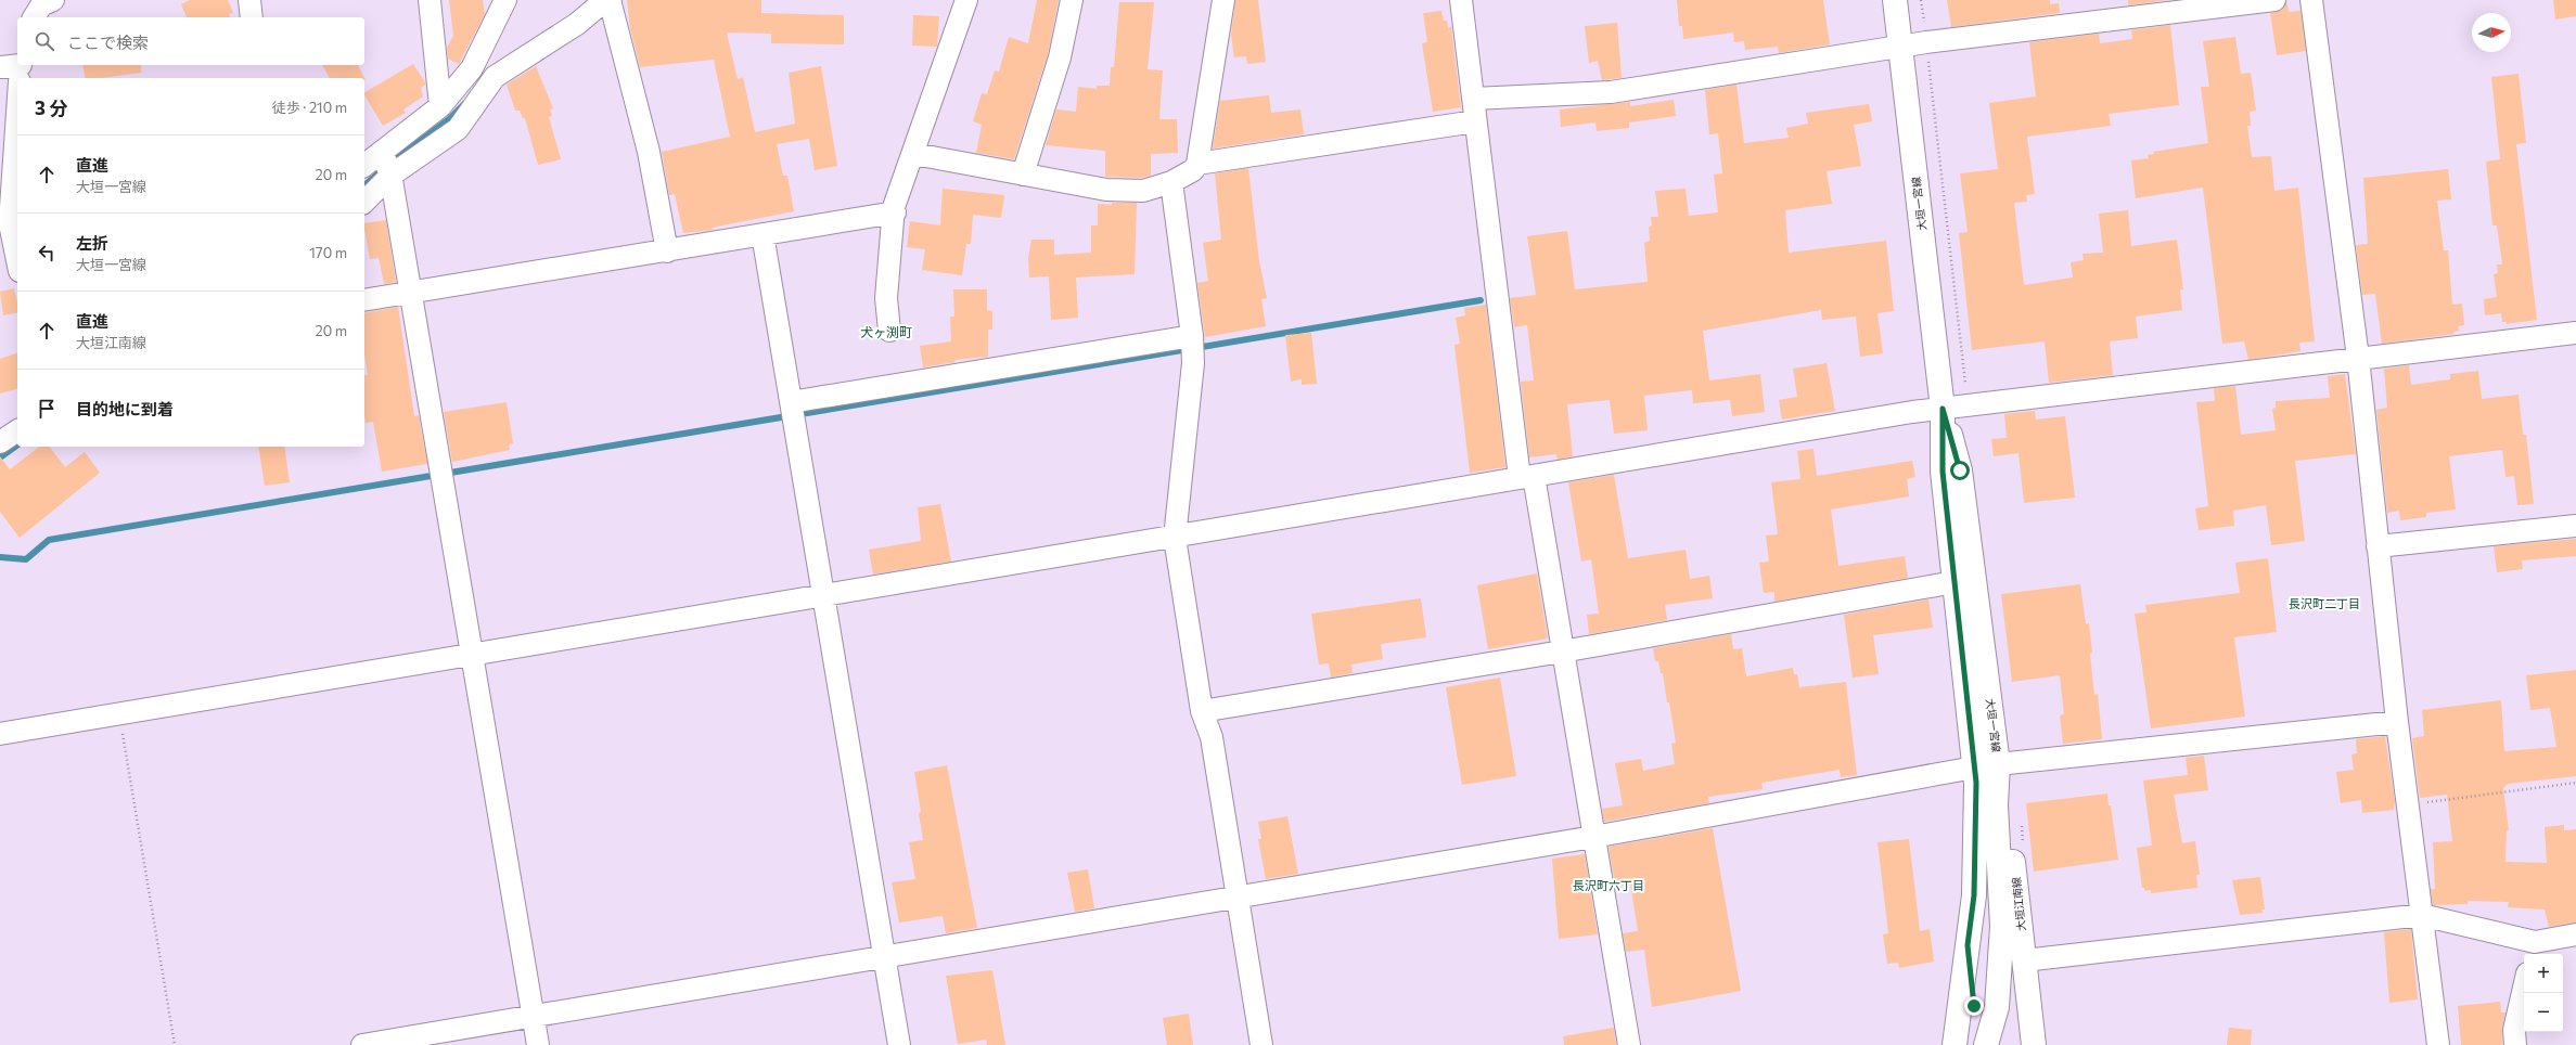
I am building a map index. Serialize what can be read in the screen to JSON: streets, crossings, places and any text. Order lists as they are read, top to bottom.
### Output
{
  "streets": {
    "main road": ["大垣一宮線", "大垣江南線"]
  },
  "crossings": [
    ["大垣一宮線", "大垣江南線"]
  ],
  "districts": ["犬ヶ渕町", "長沢町二丁目", "長沢町六丁目"],
  "north": "right",
  "page": {
    "search": "ここで検索",
    "heading": ["3 分", "徒歩 · 210 m"],
    "list": [
      ["直進", "大垣一宮線", "20 m"],
      ["左折", "大垣一宮線", "170 m"],
      ["直進", "大垣江南線", "20 m"],
      "目的地に到着"
    ],
    "map_buttons": ["+", "−"]
  }
}
